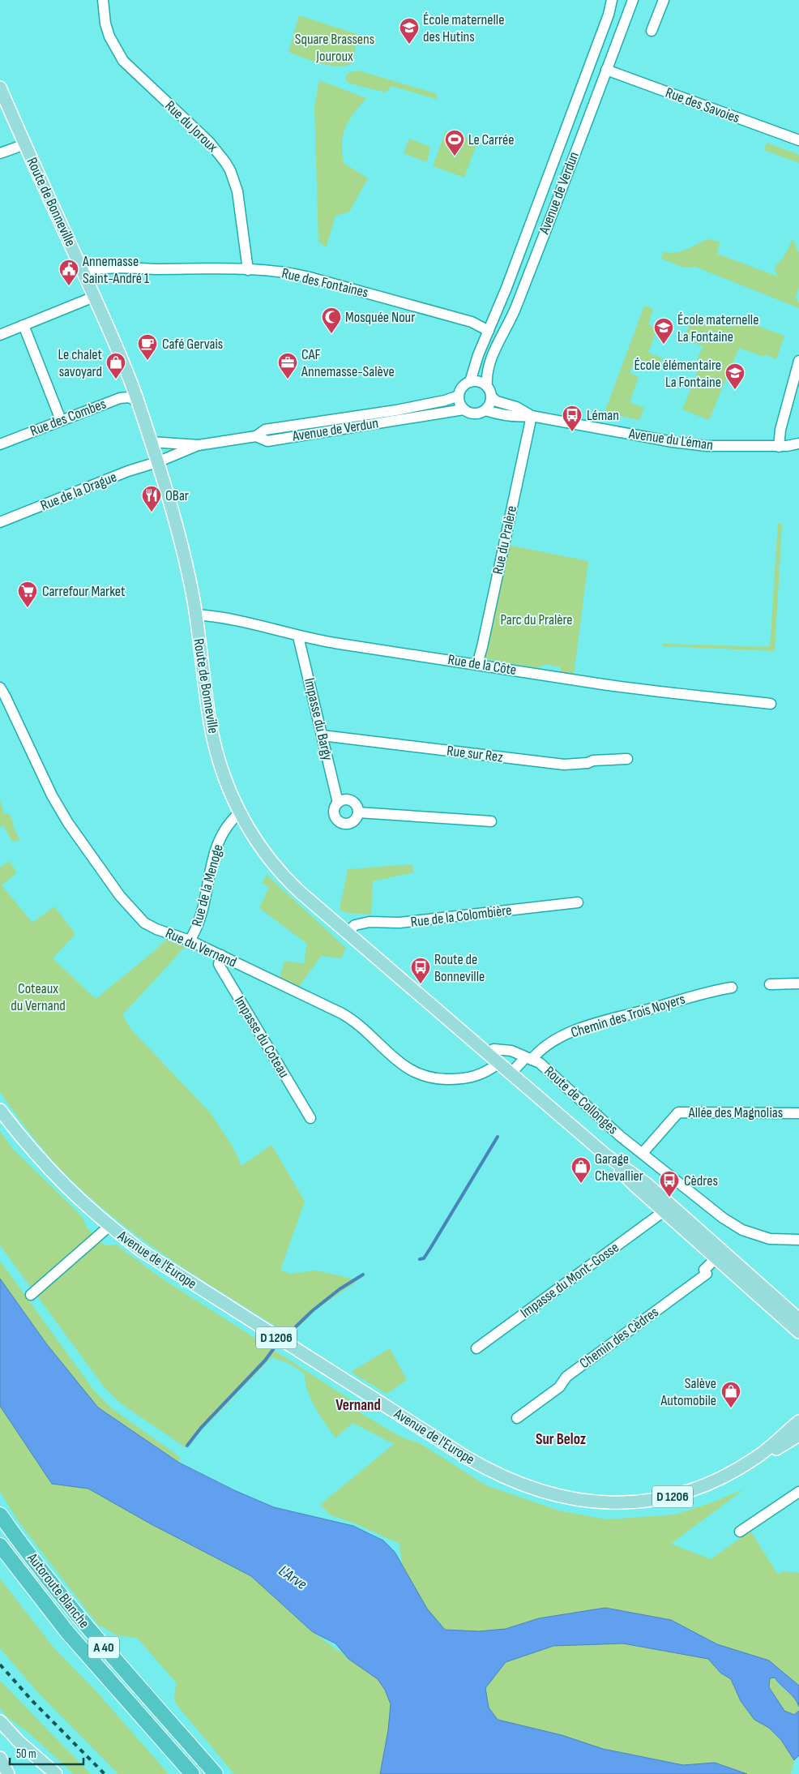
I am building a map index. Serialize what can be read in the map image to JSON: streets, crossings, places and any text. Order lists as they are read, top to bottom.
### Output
{
  "streets": {
    "highway": ["Autoroute Blanche", "A 40"],
    "main road": ["Route de Bonneville", "Avenue de l'Europe", "D 1206"],
    "street": [
      "Rue des Savoies",
      "Rue du Joroux",
      "Avenue de Verdun",
      "Rue des Fontaines",
      "Rue des Combes",
      "Avenue du Léman",
      "Rue de la Drague",
      "Rue du Pralère",
      "Rue de la Côte",
      "Impasse du Bargy",
      "Rue sur Rez",
      "Rue de la Menoge",
      "Rue de la Colombière",
      "Rue du Vernand",
      "Chemin des Trois Noyers",
      "Impasse du Coteau",
      "Route de Collonges",
      "Allée des Magnolias",
      "Impasse du Mont-Gosse",
      "Chemin des Cèdres"
    ]
  },
  "crossings": [
    ["Rue des Savoies", "Avenue de Verdun"],
    ["Rue du Joroux", "Rue des Fontaines"],
    ["Avenue de Verdun", "Route de Bonneville"],
    ["Avenue de Verdun", "Rue des Fontaines"],
    ["Avenue de Verdun", "Avenue du Léman"],
    ["Avenue de Verdun", "Rue de la Drague"],
    ["Route de Bonneville", "Rue des Fontaines"],
    ["Route de Bonneville", "Rue des Combes"],
    ["Route de Bonneville", "Rue de la Drague"],
    ["Route de Bonneville", "Rue de la Côte"],
    ["Route de Bonneville", "Rue de la Menoge"],
    ["Route de Bonneville", "Rue de la Colombière"],
    ["Route de Bonneville", "Rue du Vernand"],
    ["Route de Bonneville", "Route de Collonges"],
    ["Route de Bonneville", "Impasse du Mont-Gosse"],
    ["Route de Bonneville", "Chemin des Cèdres"],
    ["Avenue du Léman", "Rue du Pralère"],
    ["Rue du Pralère", "Rue de la Côte"],
    ["Rue de la Côte", "Impasse du Bargy"],
    ["Impasse du Bargy", "Rue sur Rez"],
    ["Rue de la Menoge", "Rue du Vernand"],
    ["Rue du Vernand", "Impasse du Coteau"],
    ["Chemin des Trois Noyers", "Route de Collonges"],
    ["Route de Collonges", "Allée des Magnolias"]
  ],
  "districts": ["Vernand", "Sur Beloz"],
  "water": ["L'Arve"],
  "parks": ["Square Brassens Jouroux", "Parc du Pralère", "Coteaux du Vernand"],
  "places": {
    "school or university": ["École maternelle des Hutins", "École maternelle La Fontaine", "École élémentaire La Fontaine"],
    "sports": ["Le Carrée"],
    "public building": ["Annemasse Saint-André 1"],
    "mosque": ["Mosquée Nour"],
    "cafe": ["Café Gervais"],
    "shop": ["Le chalet savoyard", "Garage Chevallier", "Salève Automobile"],
    "office": ["CAF Annemasse-Salève"],
    "bus stop": ["Léman", "Route de Bonneville", "Cèdres"],
    "restaurant": ["OBar"],
    "supermarket": ["Carrefour Market"]
  },
  "scale_bar": "50 m"
}
